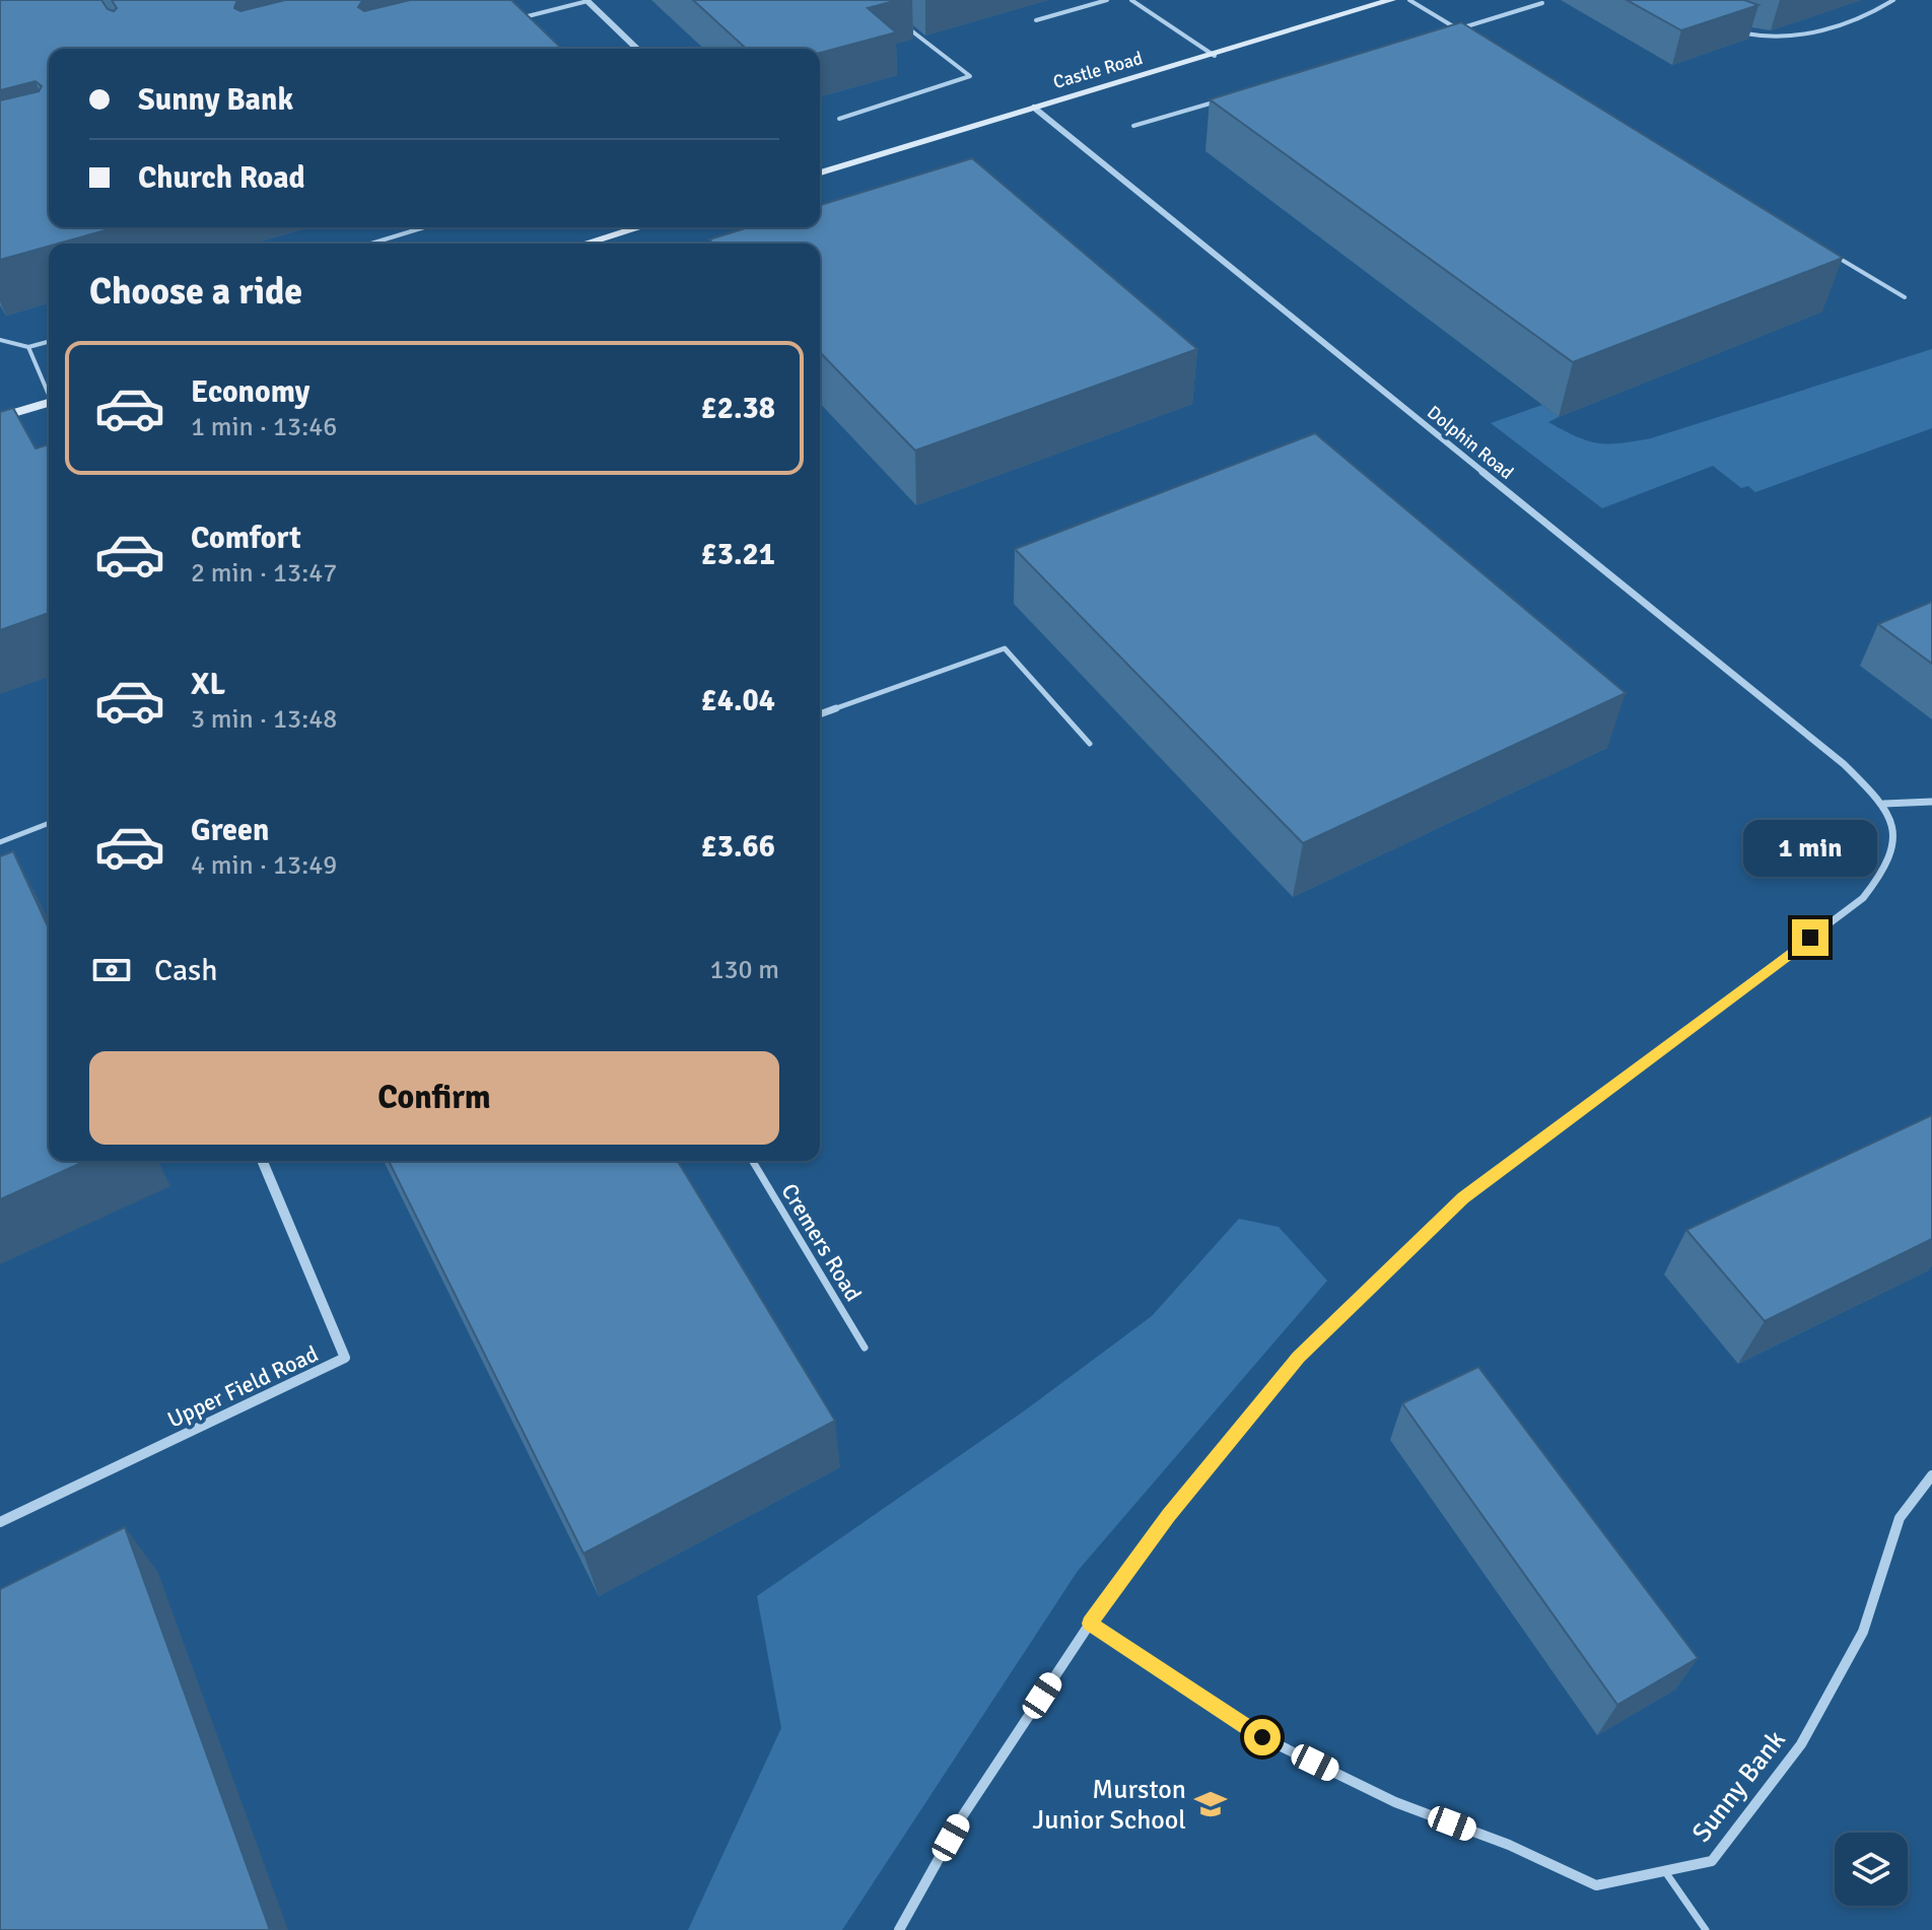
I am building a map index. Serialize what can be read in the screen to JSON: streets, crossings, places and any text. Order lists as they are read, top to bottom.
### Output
{
  "streets": {
    "main road": ["Castle Road"],
    "street": ["Dolphin Road", "Upper Field Road", "Sunny Bank"],
    "lane": ["Cremers Road"]
  },
  "crossings": [
    ["Castle Road", "Dolphin Road"]
  ],
  "places": {
    "school or university": ["Murston Junior School"]
  },
  "page": {
    "banner": ["Sunny Bank", "Church Road"],
    "heading": "Choose a ride",
    "list": [
      {
        "name": "Economy",
        "note": "1 min · 13:46",
        "value": "£2.38"
      },
      {
        "name": "Comfort",
        "note": "2 min · 13:47",
        "value": "£3.21"
      },
      {
        "name": "XL",
        "note": "3 min · 13:48",
        "value": "£4.04"
      },
      {
        "name": "Green",
        "note": "4 min · 13:49",
        "value": "£3.66"
      }
    ],
    "bubble": "1 min",
    "pay": ["Cash", "130 m"],
    "buttons": "Confirm"
  }
}
